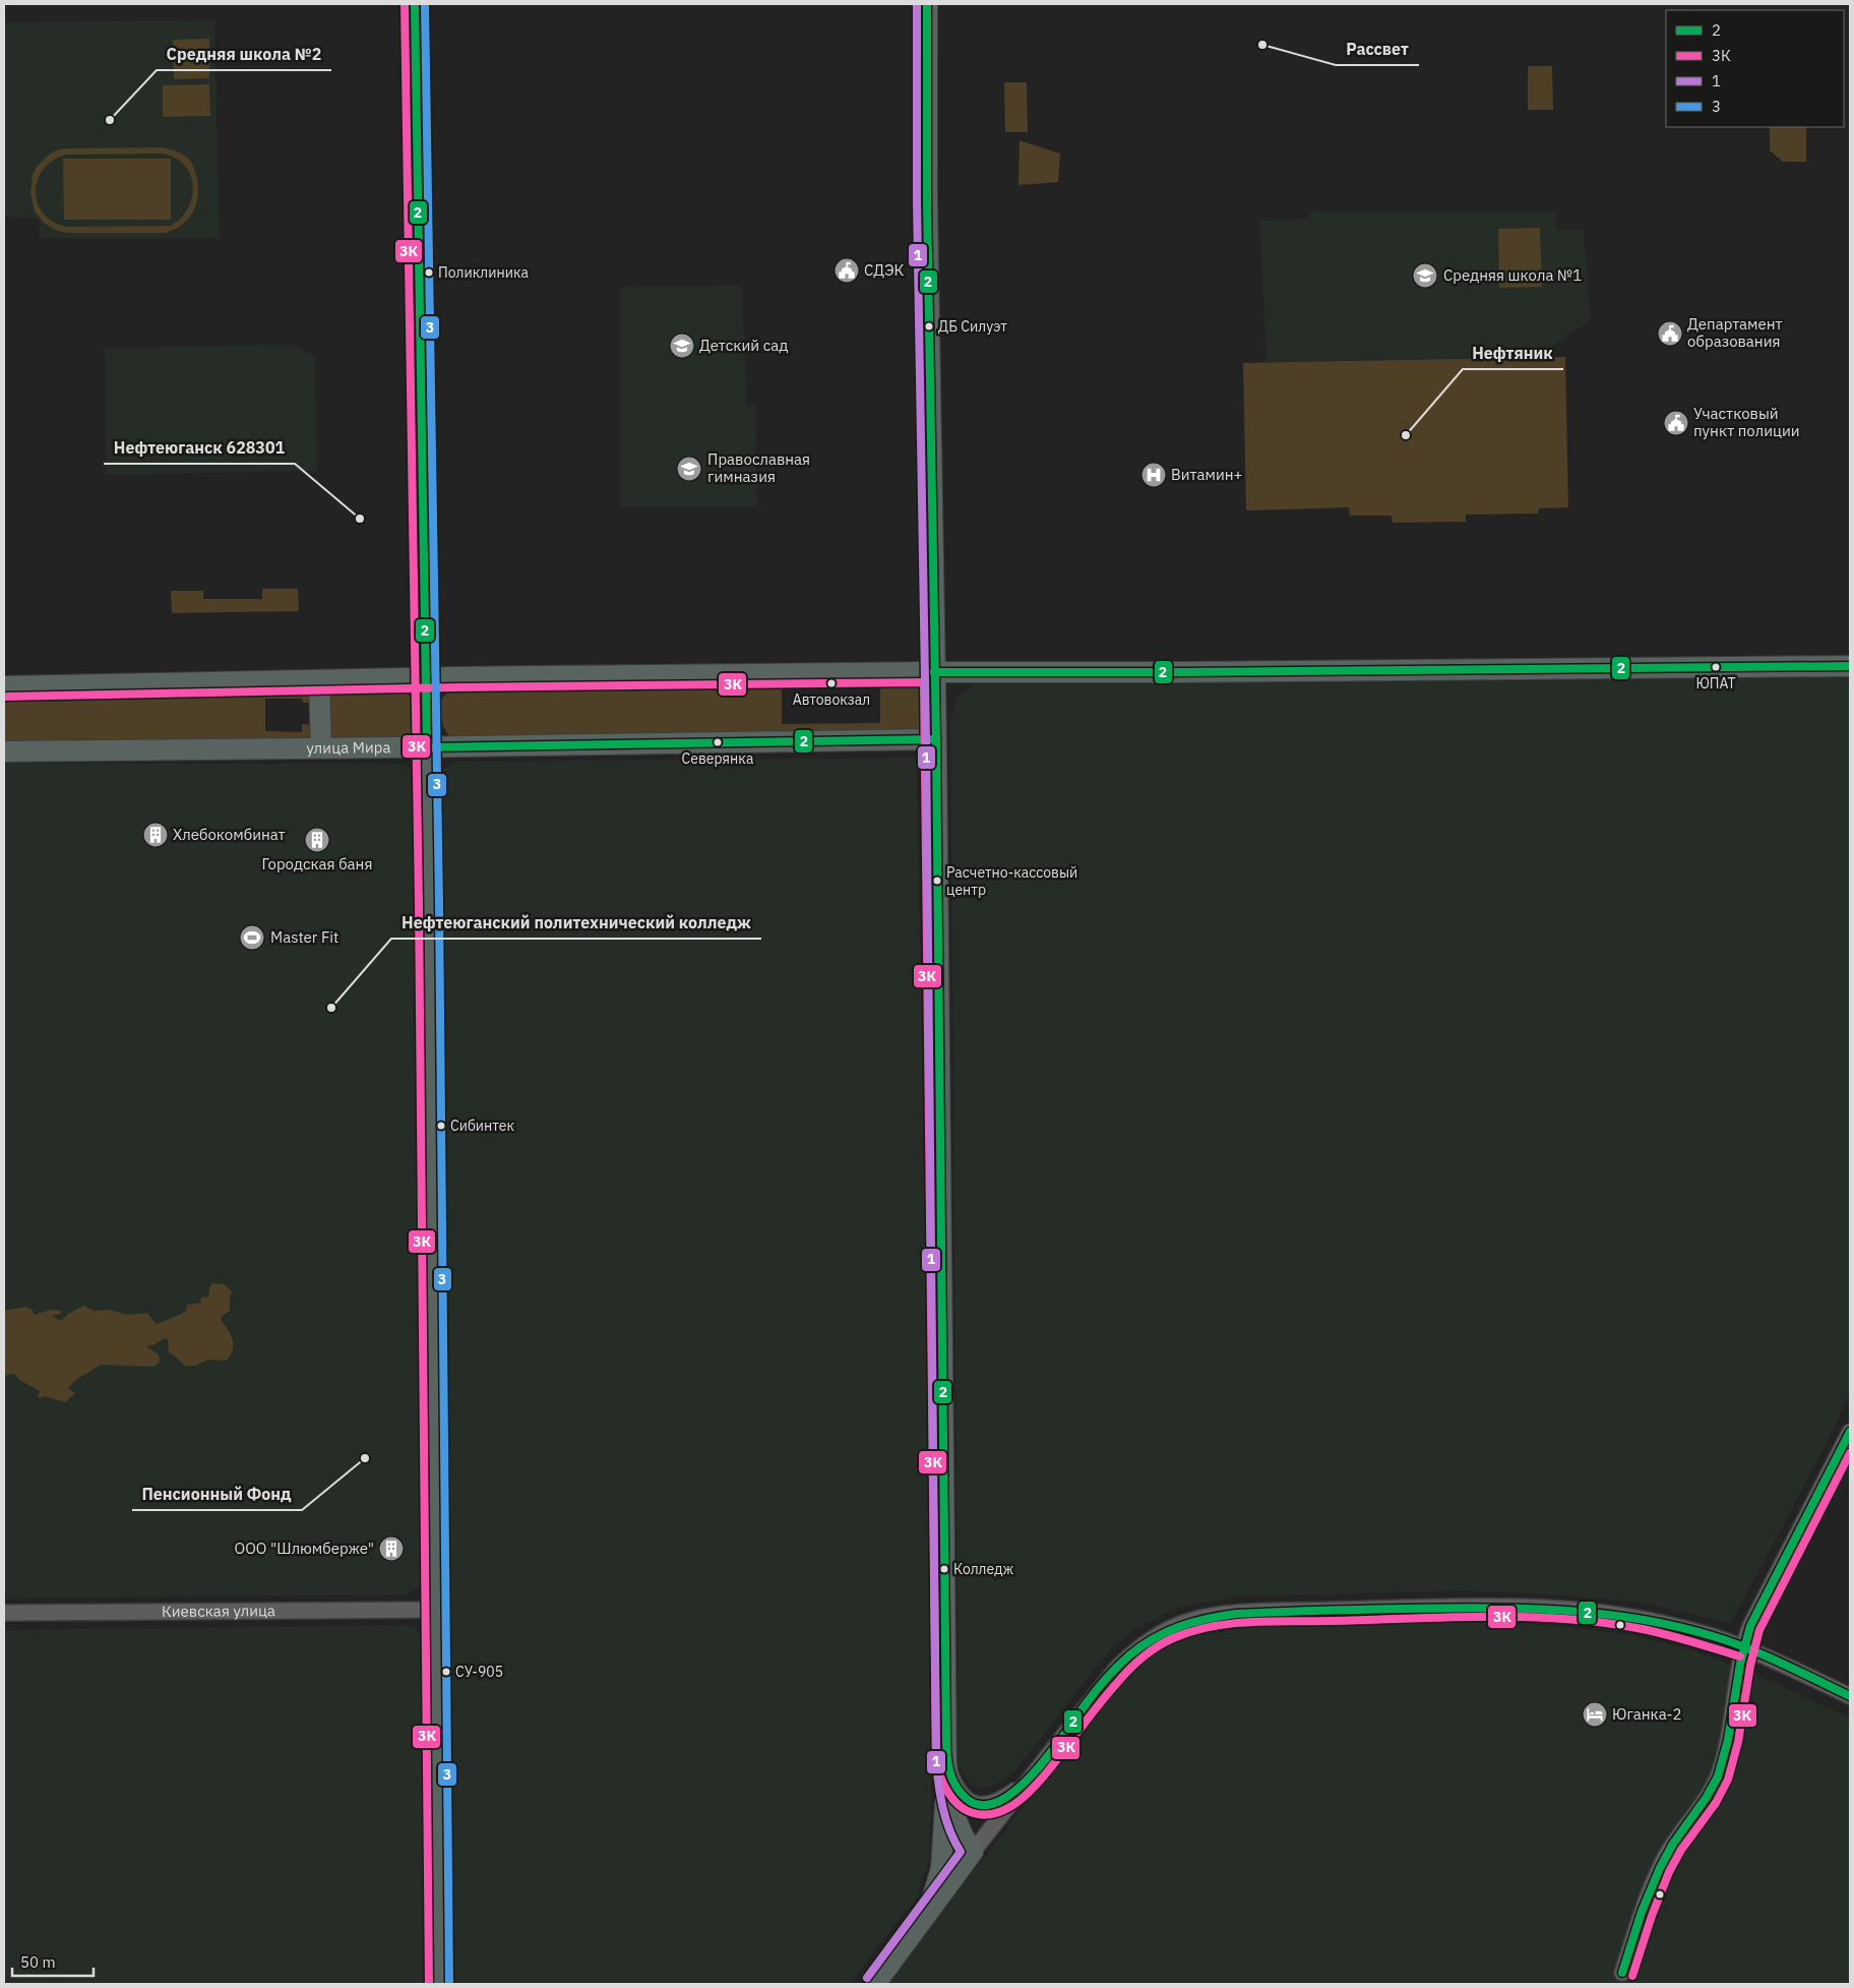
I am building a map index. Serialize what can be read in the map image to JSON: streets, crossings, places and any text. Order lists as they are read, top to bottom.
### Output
{
  "streets": {
    "main road": ["улица Мира"],
    "street": ["Киевская улица"]
  },
  "places": {
    "other": [
      "Рассвет",
      "Средняя школа №2",
      "Поликлиника",
      "ДБ Силуэт",
      "Нефтяник",
      "Нефтеюганск 628301",
      "ЮПАТ",
      "Автовокзал",
      "Северянка",
      "Расчетно-кассовый центр",
      "Нефтеюганский политехнический колледж",
      "Сибинтек",
      "Пенсионный Фонд",
      "Колледж",
      "СУ-905"
    ],
    "public building": ["СДЭК", "Департамент образования", "Участковый пункт полиции"],
    "school or university": ["Средняя школа №1", "Детский сад", "Православная гимназия"],
    "hospital": ["Витамин+"],
    "building": ["Хлебокомбинат", "Городская баня", "ООО \"Шлюмберже\""],
    "sports": ["Master Fit"],
    "hotel": ["Юганка-2"]
  },
  "lines": [
    "transit line 2",
    "transit line 3К",
    "transit line 1",
    "transit line 3"
  ],
  "legend": [
    "2",
    "3К",
    "1",
    "3"
  ],
  "scale_bar": "50 m"
}
